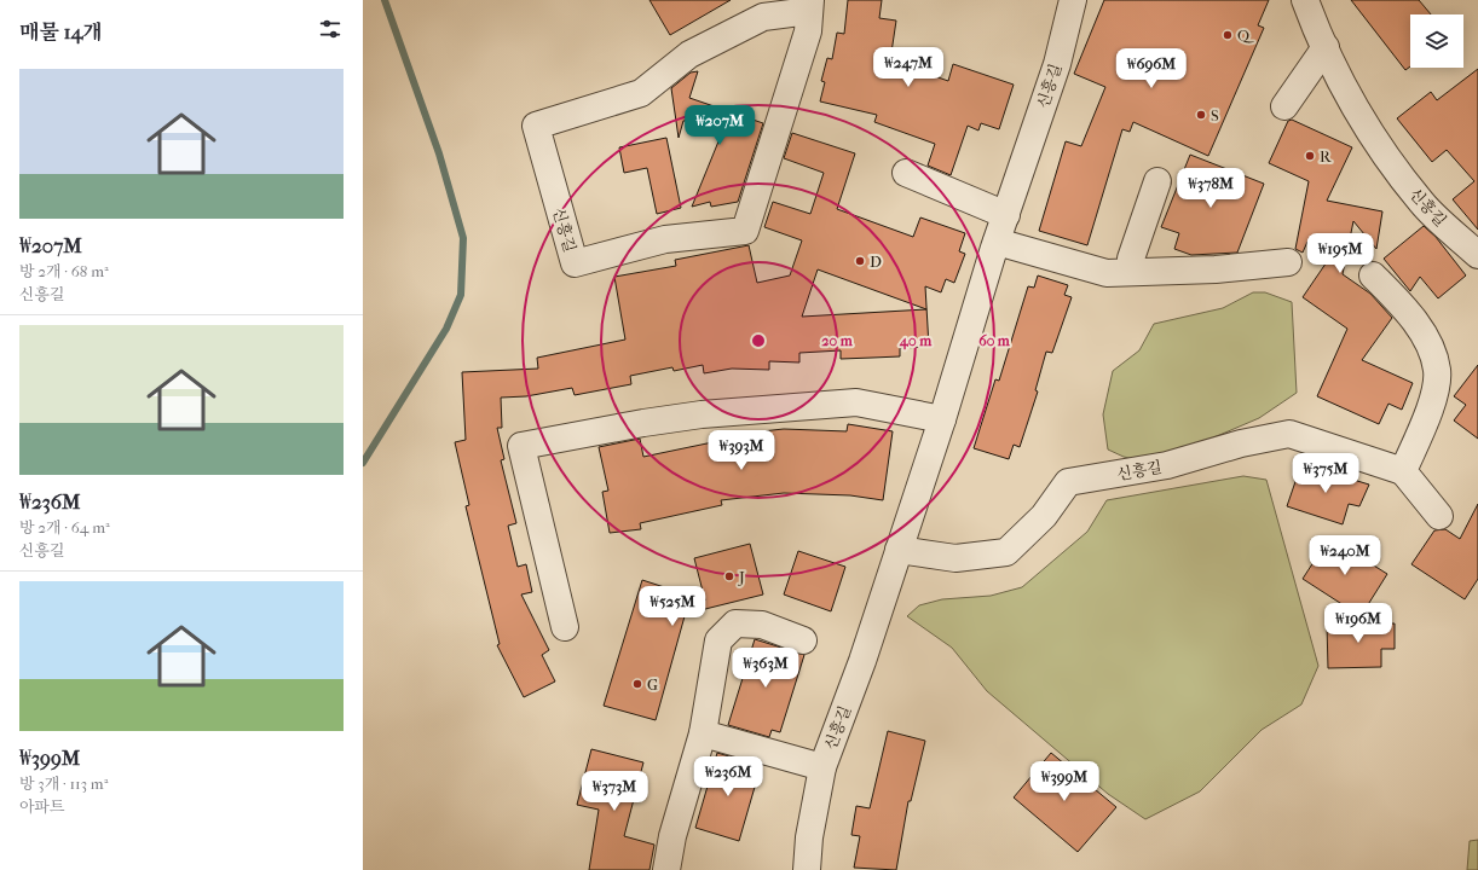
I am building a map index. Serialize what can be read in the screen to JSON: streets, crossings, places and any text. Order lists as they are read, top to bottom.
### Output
{
  "streets": {
    "street": ["신흥길"]
  },
  "places": [
    "Q",
    "S",
    "R",
    "D",
    "J",
    "G"
  ],
  "page": {
    "heading": "매물 14개",
    "price": [
      "₩247M",
      "₩696M",
      "₩207M",
      "₩378M",
      "₩195M",
      "₩393M",
      "₩375M",
      "₩240M",
      "₩525M",
      "₩196M",
      "₩363M",
      "₩236M",
      "₩399M",
      "₩373M"
    ],
    "list": [
      {
        "name": "₩207M",
        "note": "방 2개 · 68 m² · 신흥길"
      },
      {
        "name": "₩236M",
        "note": "방 2개 · 64 m² · 신흥길"
      },
      {
        "name": "₩399M",
        "note": "방 3개 · 113 m² · 아파트"
      }
    ]
  },
  "rings": ["20 m", "40 m", "60 m"]
}
